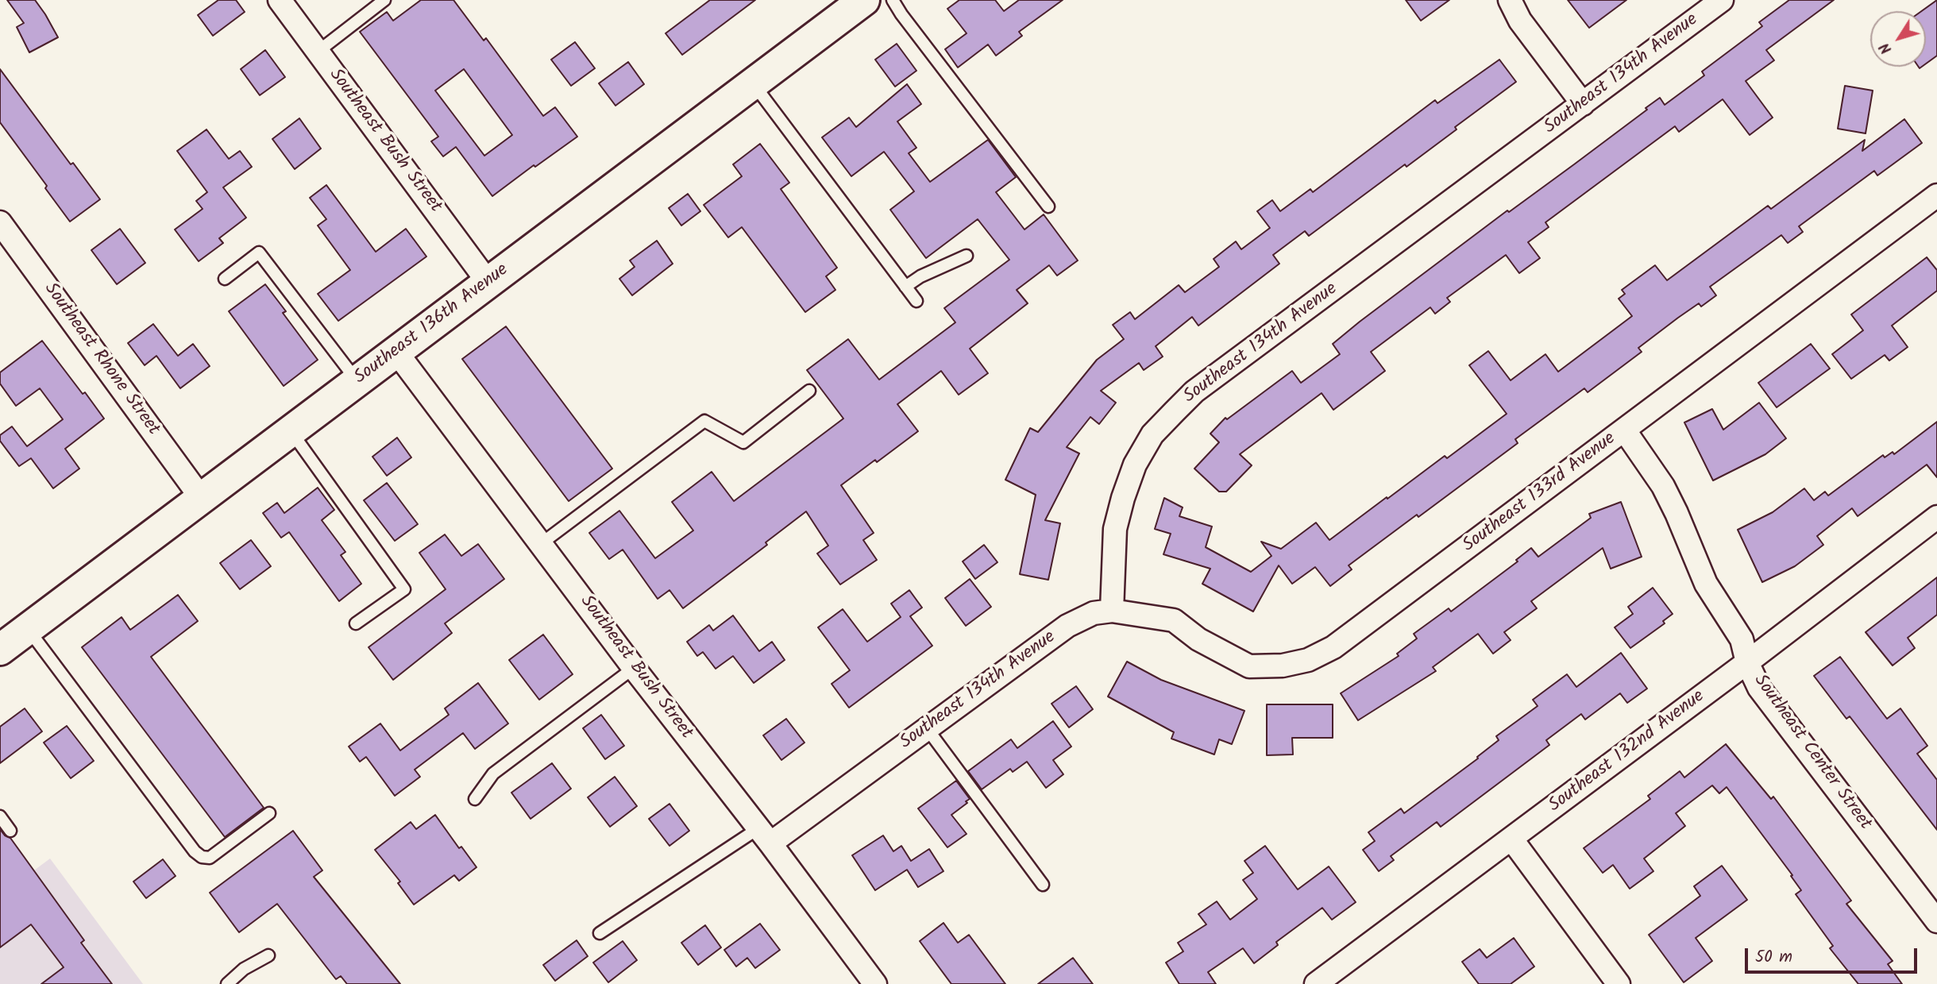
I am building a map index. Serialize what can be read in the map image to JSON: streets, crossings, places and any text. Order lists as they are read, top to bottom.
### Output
{
  "streets": {
    "street": [
      "Southeast 134th Avenue",
      "Southeast Bush Street",
      "Southeast 136th Avenue",
      "Southeast Rhone Street",
      "Southeast 133rd Avenue",
      "Southeast 132nd Avenue",
      "Southeast Center Street"
    ]
  },
  "crossings": [
    ["Southeast 134th Avenue", "Southeast Bush Street"],
    ["Southeast 134th Avenue", "Southeast 133rd Avenue"],
    ["Southeast Bush Street", "Southeast 136th Avenue"],
    ["Southeast 136th Avenue", "Southeast Rhone Street"],
    ["Southeast 133rd Avenue", "Southeast Center Street"],
    ["Southeast 132nd Avenue", "Southeast Center Street"]
  ],
  "scale_bar": "50 m",
  "north": "bottom left"
}
